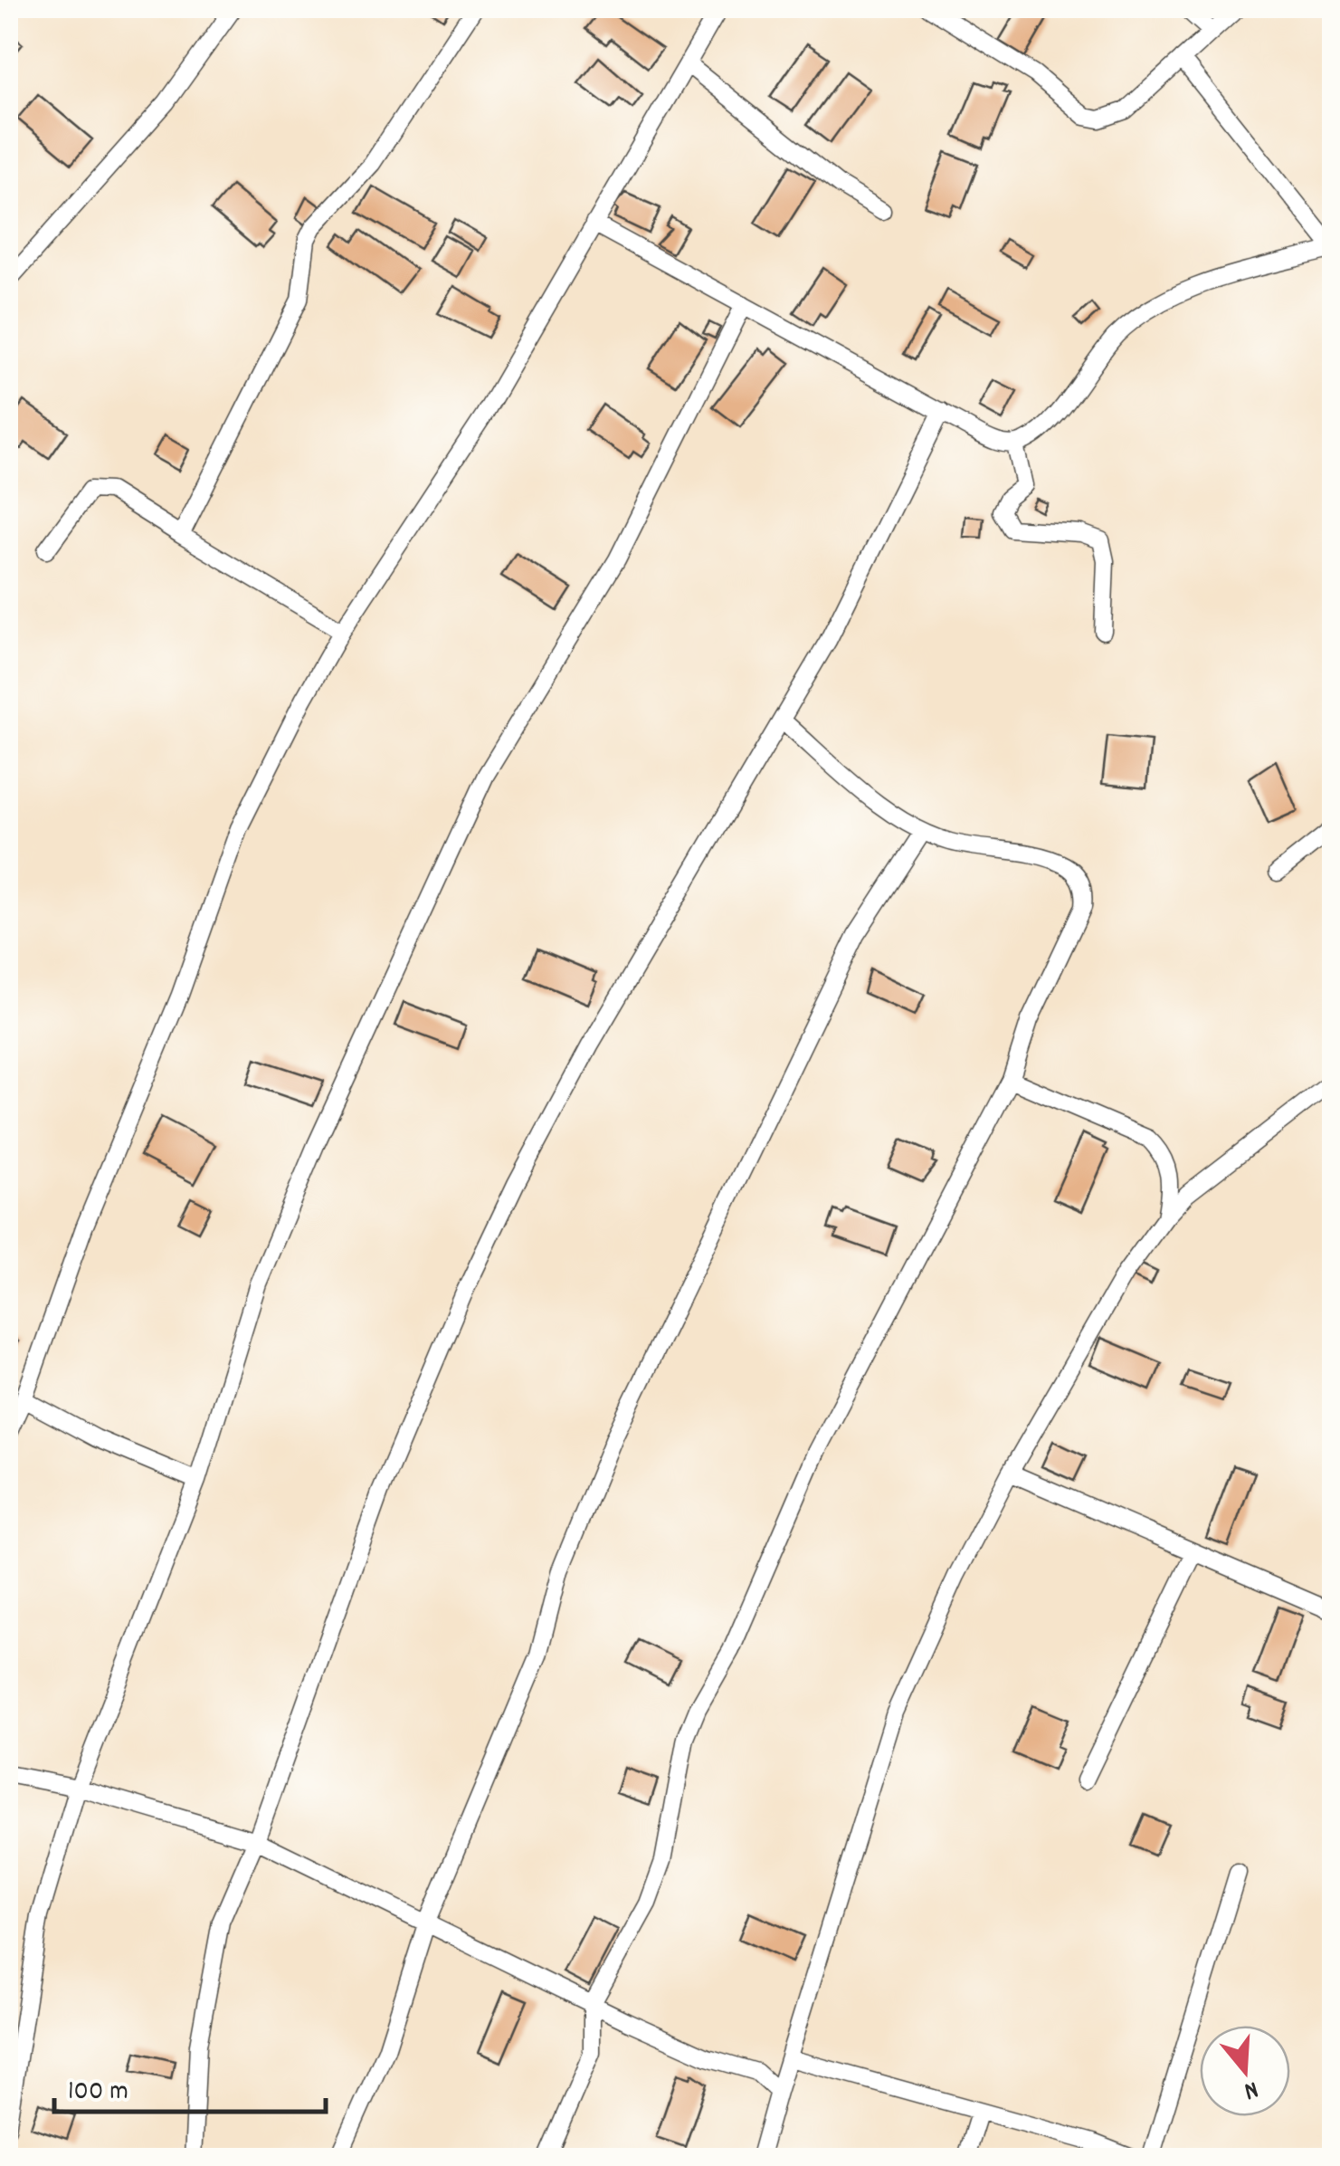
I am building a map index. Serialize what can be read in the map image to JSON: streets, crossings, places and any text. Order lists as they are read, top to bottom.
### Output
{
  "scale_bar": "100 m",
  "north": "bottom"
}
